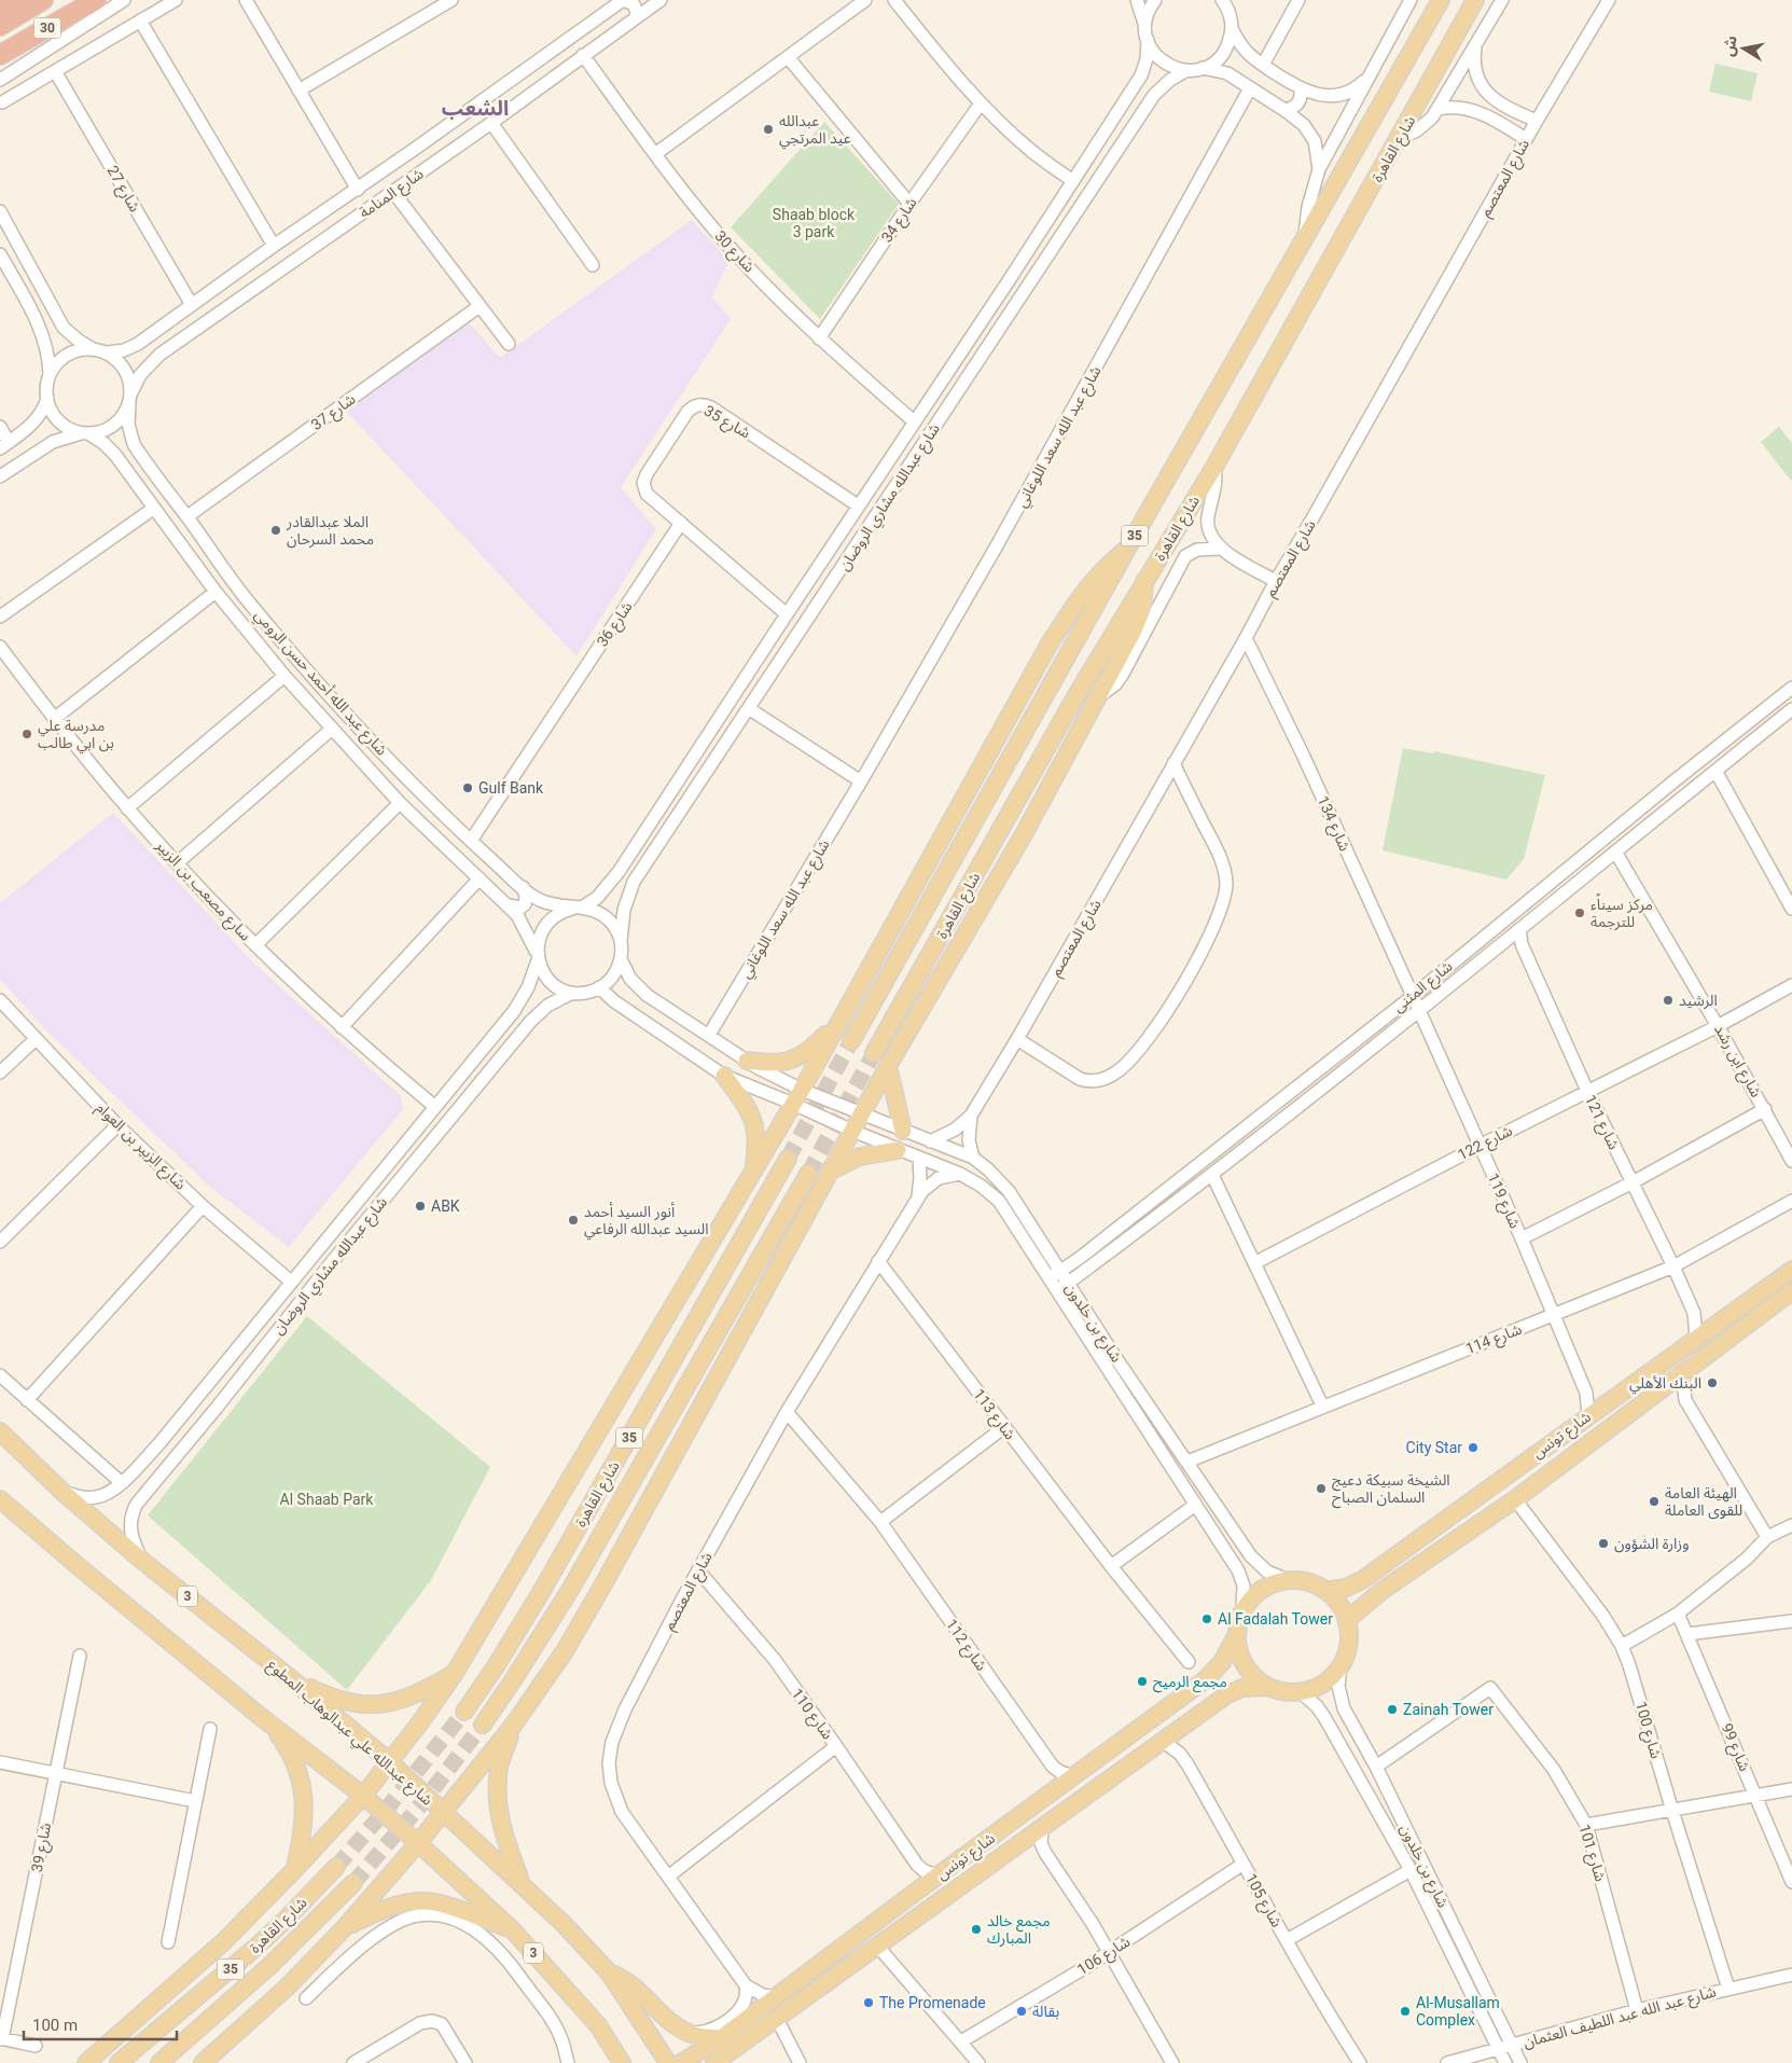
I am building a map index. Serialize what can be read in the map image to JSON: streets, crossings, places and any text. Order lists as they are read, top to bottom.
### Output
{
  "streets": {
    "highway": ["30"],
    "main road": [
      "شارع القاهرة",
      "35",
      "شارع تونس",
      "3",
      "شارع عبدالله علي عبدالوهاب المطوع"
    ],
    "street": [
      "شارع المعتصم",
      "شارع 27",
      "شارع المنامة",
      "شارع 34",
      "شارع 30",
      "شارع 37",
      "شارع 35",
      "شارع عبد الله سعد اللوغاني",
      "شارع عبدالله مشاري الروضان",
      "شارع 36",
      "شارع عبد الله أحمد حسن الرومي",
      "شارع 134",
      "سارع مصعب بن الزبير",
      "شارع المثنى",
      "شارع ابن رشد",
      "شارع 121",
      "شارع 122",
      "شارع الزبير بن العوام",
      "شارع 119",
      "شارع بن خلدون",
      "شارع 114",
      "شارع 113",
      "شارع 112",
      "شارع 110",
      "شارع 100",
      "شارع 99",
      "شارع 39",
      "شارع 101",
      "شارع 105",
      "شارع 106",
      "شارع عبد الله عبد اللطيف العثمان"
    ]
  },
  "crossings": [
    ["شارع المعتصم", "شارع 134"],
    ["شارع المعتصم", "شارع بن خلدون"],
    ["شارع المعتصم", "شارع 113"],
    ["شارع المعتصم", "شارع 112"],
    ["شارع المعتصم", "شارع 110"],
    ["شارع 27", "شارع المنامة"],
    ["شارع المنامة", "شارع 30"],
    ["شارع المنامة", "شارع عبد الله أحمد حسن الرومي"],
    ["شارع 34", "شارع 30"],
    ["شارع 30", "شارع عبدالله مشاري الروضان"],
    ["شارع 37", "شارع عبد الله أحمد حسن الرومي"],
    ["شارع 35", "شارع عبدالله مشاري الروضان"],
    ["شارع 35", "شارع 36"],
    ["شارع عبدالله مشاري الروضان", "شارع عبد الله أحمد حسن الرومي"],
    ["شارع عبدالله مشاري الروضان", "سارع مصعب بن الزبير"],
    ["شارع عبدالله مشاري الروضان", "شارع الزبير بن العوام"],
    ["شارع عبدالله مشاري الروضان", "شارع عبدالله علي عبدالوهاب المطوع"],
    ["شارع 36", "شارع عبد الله أحمد حسن الرومي"],
    ["شارع عبد الله أحمد حسن الرومي", "سارع مصعب بن الزبير"],
    ["شارع 134", "شارع المثنى"],
    ["شارع 134", "شارع 119"],
    ["شارع المثنى", "شارع ابن رشد"],
    ["شارع المثنى", "شارع 121"],
    ["شارع المثنى", "شارع 119"],
    ["شارع المثنى", "شارع بن خلدون"],
    ["شارع ابن رشد", "شارع 122"],
    ["شارع 121", "شارع 122"],
    ["شارع 121", "شارع 114"],
    ["شارع 121", "شارع تونس"],
    ["شارع 122", "شارع 119"],
    ["شارع 119", "شارع 114"],
    ["شارع 119", "شارع تونس"],
    ["شارع بن خلدون", "شارع 114"],
    ["شارع بن خلدون", "شارع تونس"],
    ["شارع بن خلدون", "شارع 101"],
    ["شارع بن خلدون", "شارع عبد الله عبد اللطيف العثمان"],
    ["شارع تونس", "شارع 110"],
    ["شارع تونس", "شارع 100"],
    ["شارع تونس", "شارع 105"],
    ["شارع 100", "شارع عبد الله عبد اللطيف العثمان"],
    ["شارع 101", "شارع عبد الله عبد اللطيف العثمان"],
    ["شارع 105", "شارع 106"]
  ],
  "districts": ["الشعب"],
  "parks": ["Shaab block 3 park", "Al Shaab Park"],
  "places": [
    "عبدالله عيد المرتجي",
    "الملا عبدالقادر محمد السرحان",
    "مدرسة علي بن ابي طالب",
    "Gulf Bank",
    "مركز سيناًء للترجمة",
    "الرشيد",
    "ABK",
    "أنور السيد أحمد السيد عبدالله الرفاعي",
    "البنك الأهلي",
    "City Star",
    "الشيخة سبيكة دعيج السلمان الصباح",
    "الهيئة العامة للقوى العاملة",
    "وزارة الشؤون",
    "Al Fadalah Tower",
    "مجمع الرميح",
    "Zainah Tower",
    "مجمع خالد المبارك",
    "The Promenade",
    "بقالة",
    "Al-Musallam Complex"
  ],
  "scale_bar": "100 m",
  "north": "left"
}
